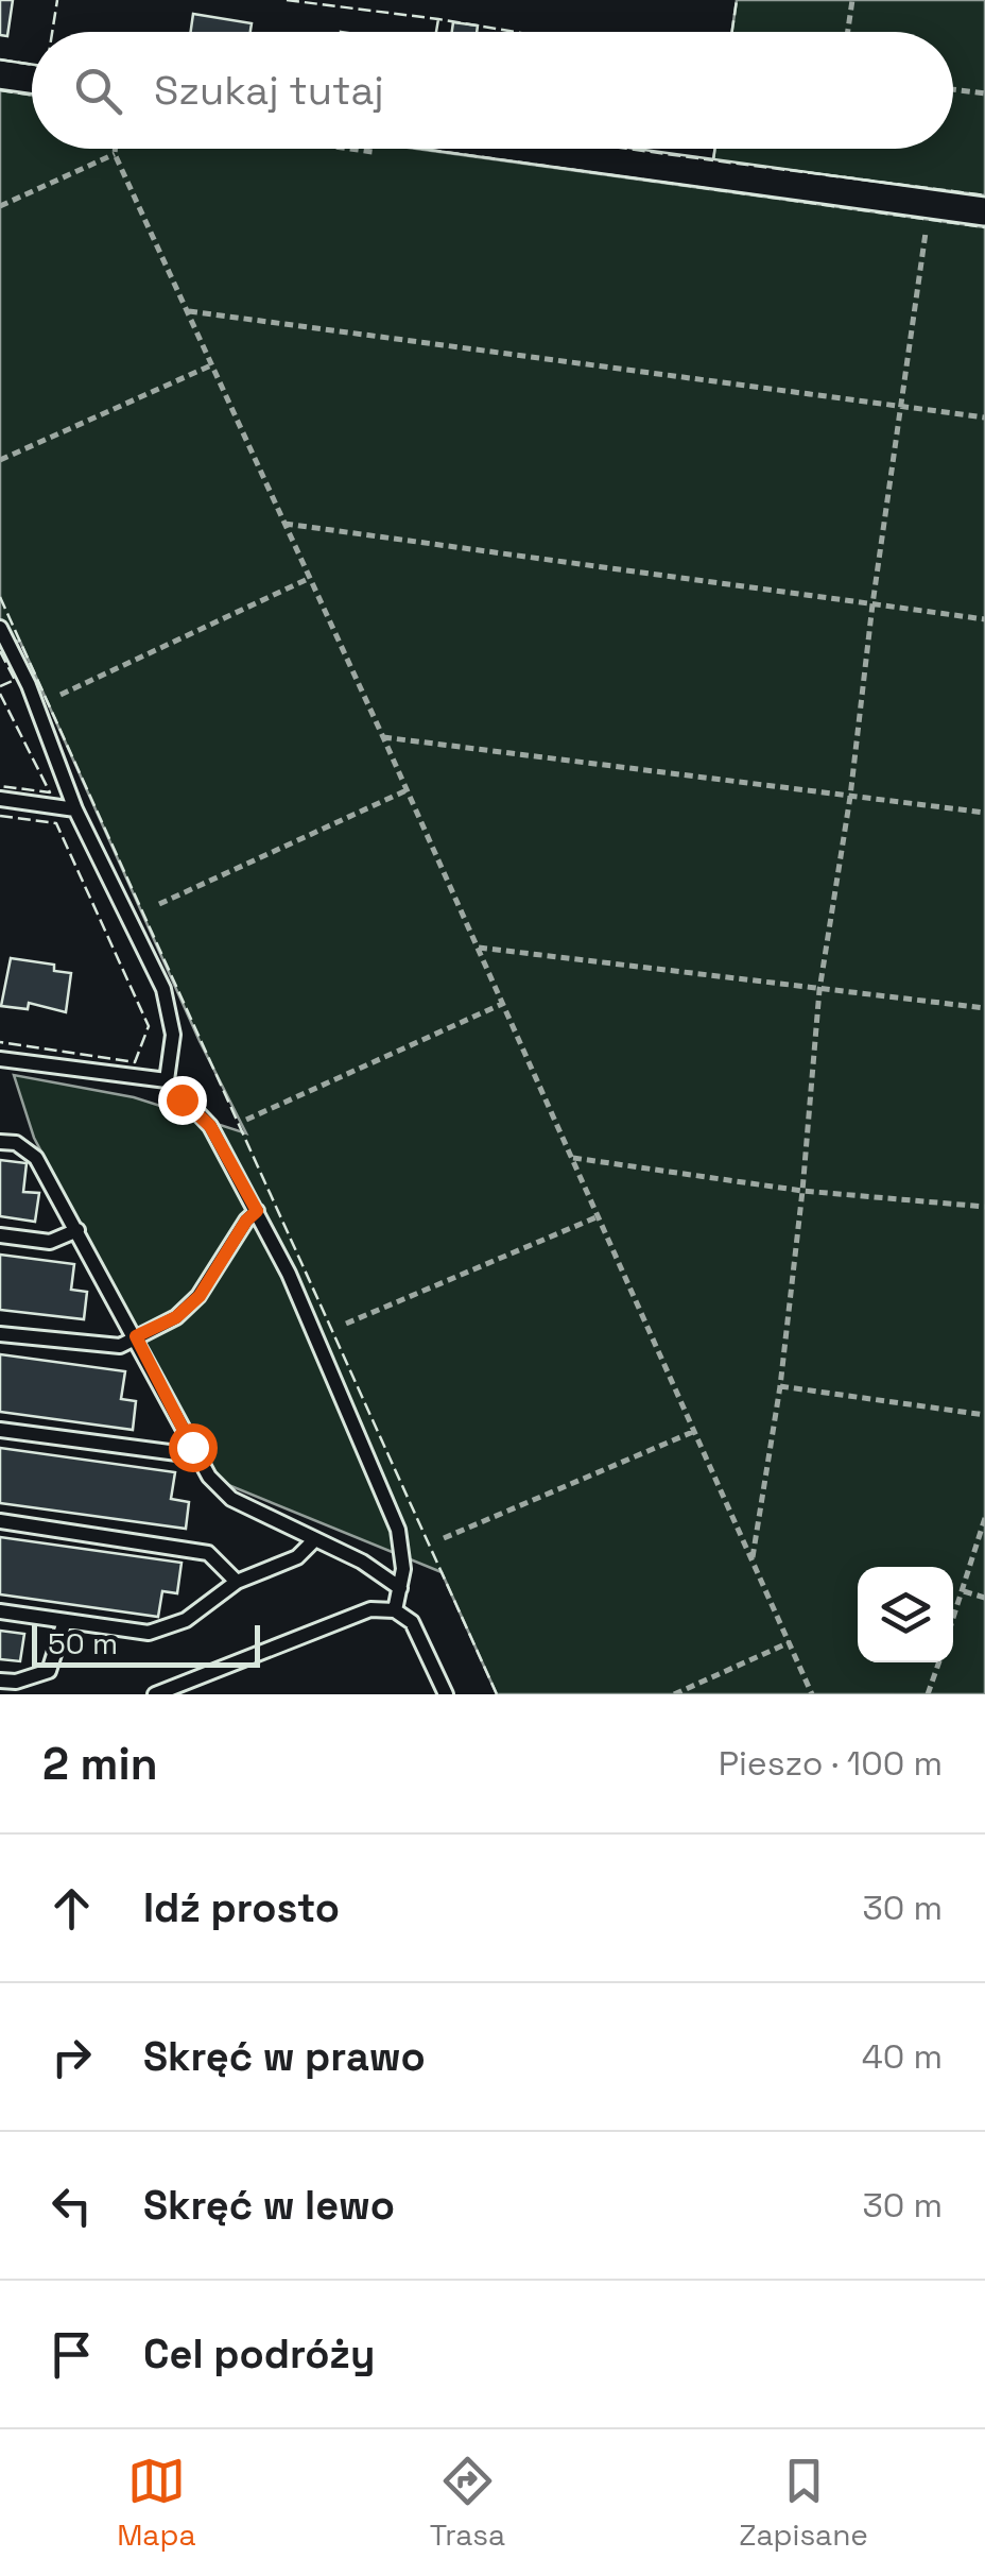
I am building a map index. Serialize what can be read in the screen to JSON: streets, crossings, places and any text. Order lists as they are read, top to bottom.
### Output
{
  "scale_bar": "50 m",
  "page": {
    "search": "Szukaj tutaj",
    "scale": "50 m",
    "heading": ["2 min", "Pieszo · 100 m"],
    "list": [
      ["Idź prosto", "30 m"],
      ["Skręć w prawo", "40 m"],
      ["Skręć w lewo", "30 m"],
      "Cel podróży"
    ],
    "nav": ["Mapa", "Trasa", "Zapisane"]
  }
}
